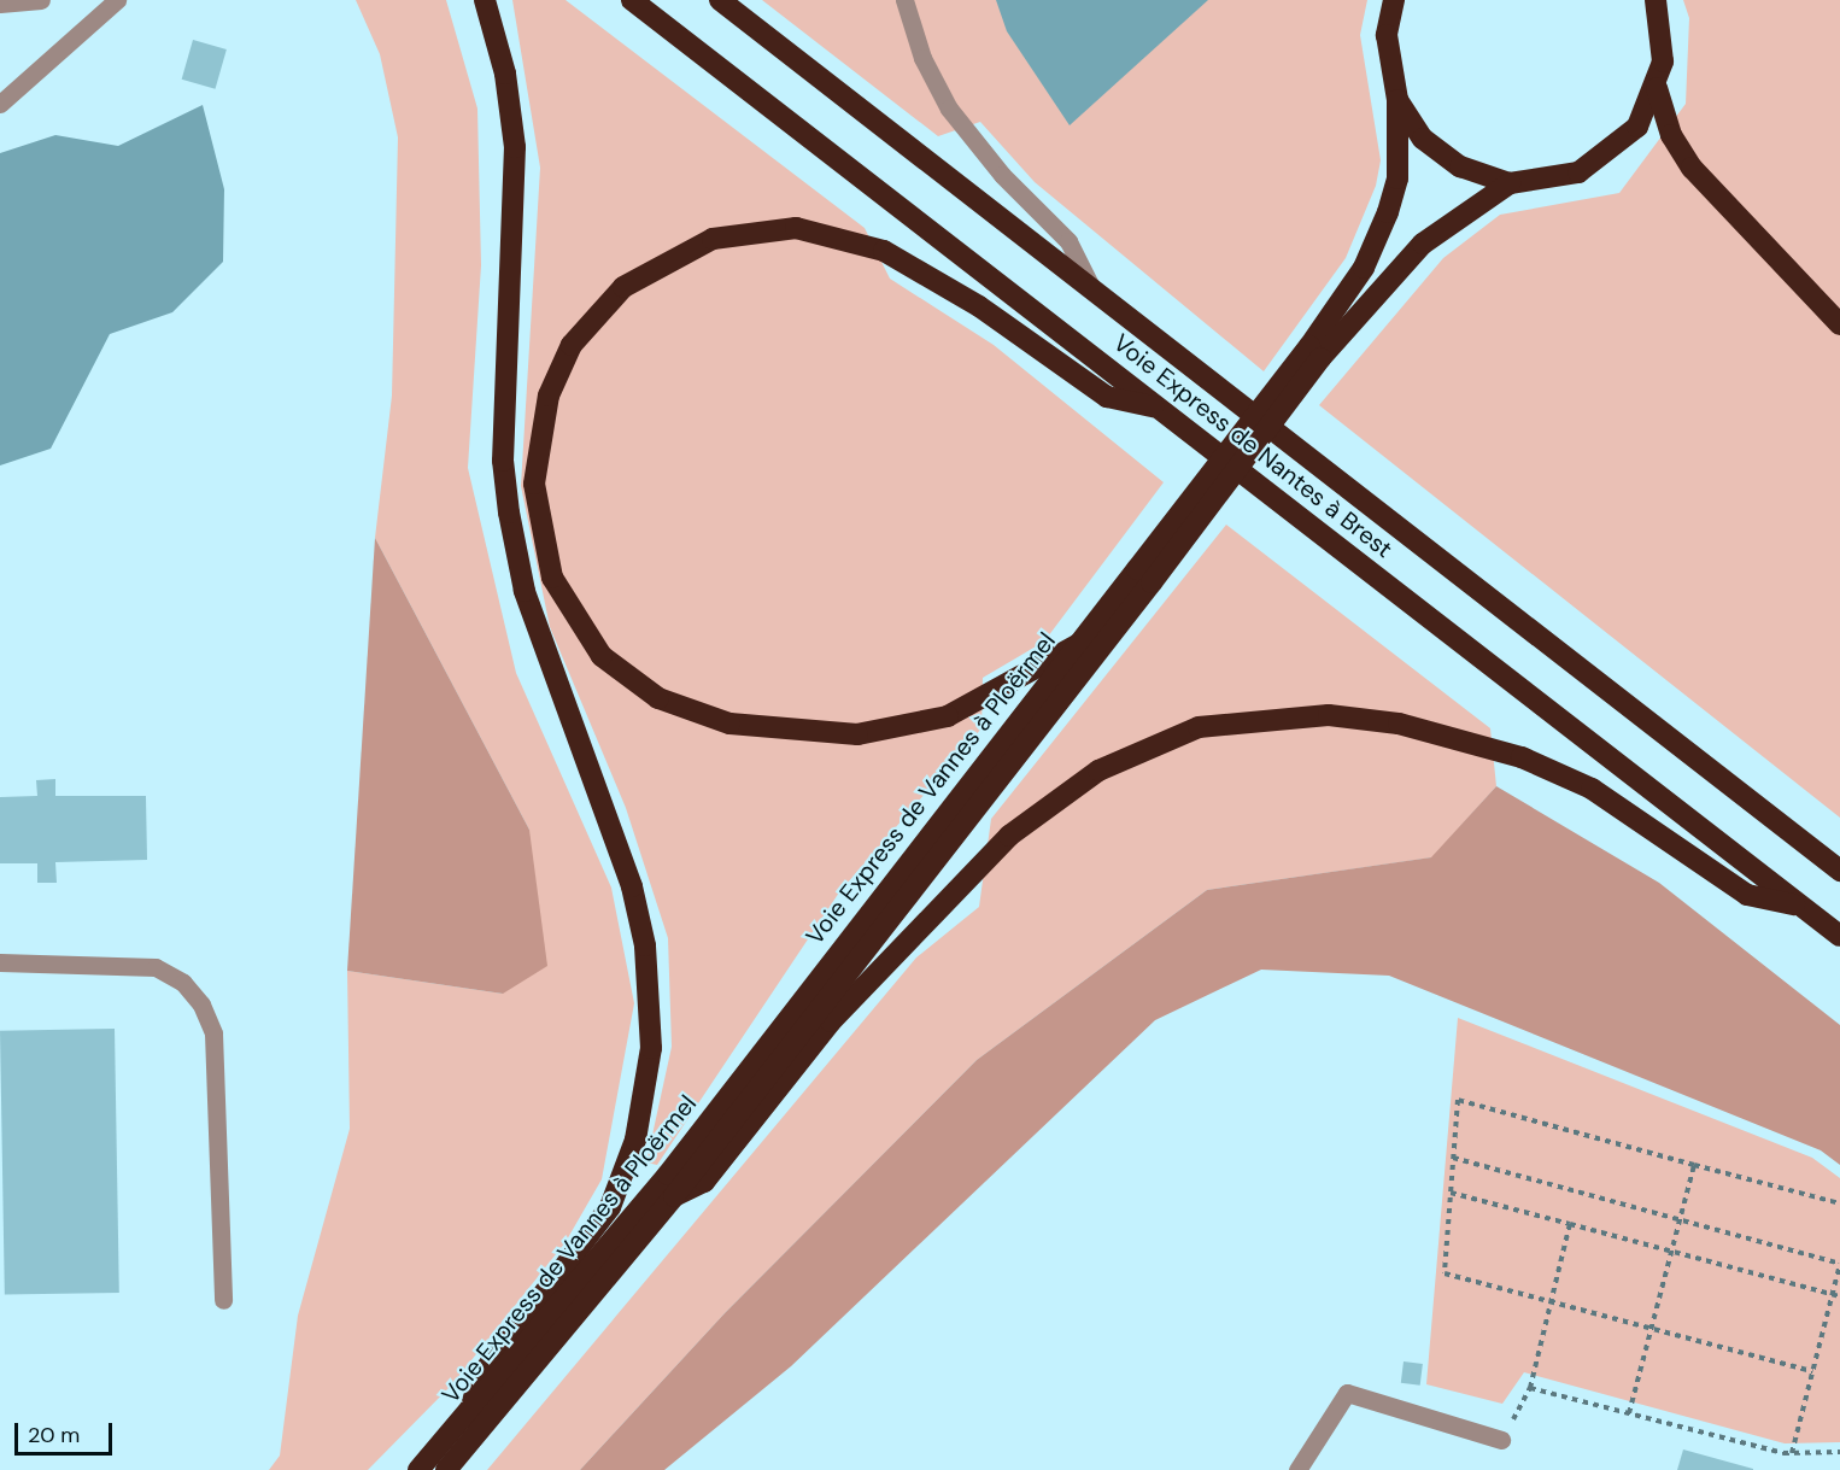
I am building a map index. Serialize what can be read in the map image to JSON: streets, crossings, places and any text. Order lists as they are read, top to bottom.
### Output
{
  "streets": {
    "highway": ["Voie Express de Nantes à Brest", "Voie Express de Vannes à Ploërmel"]
  },
  "scale_bar": "20 m"
}
